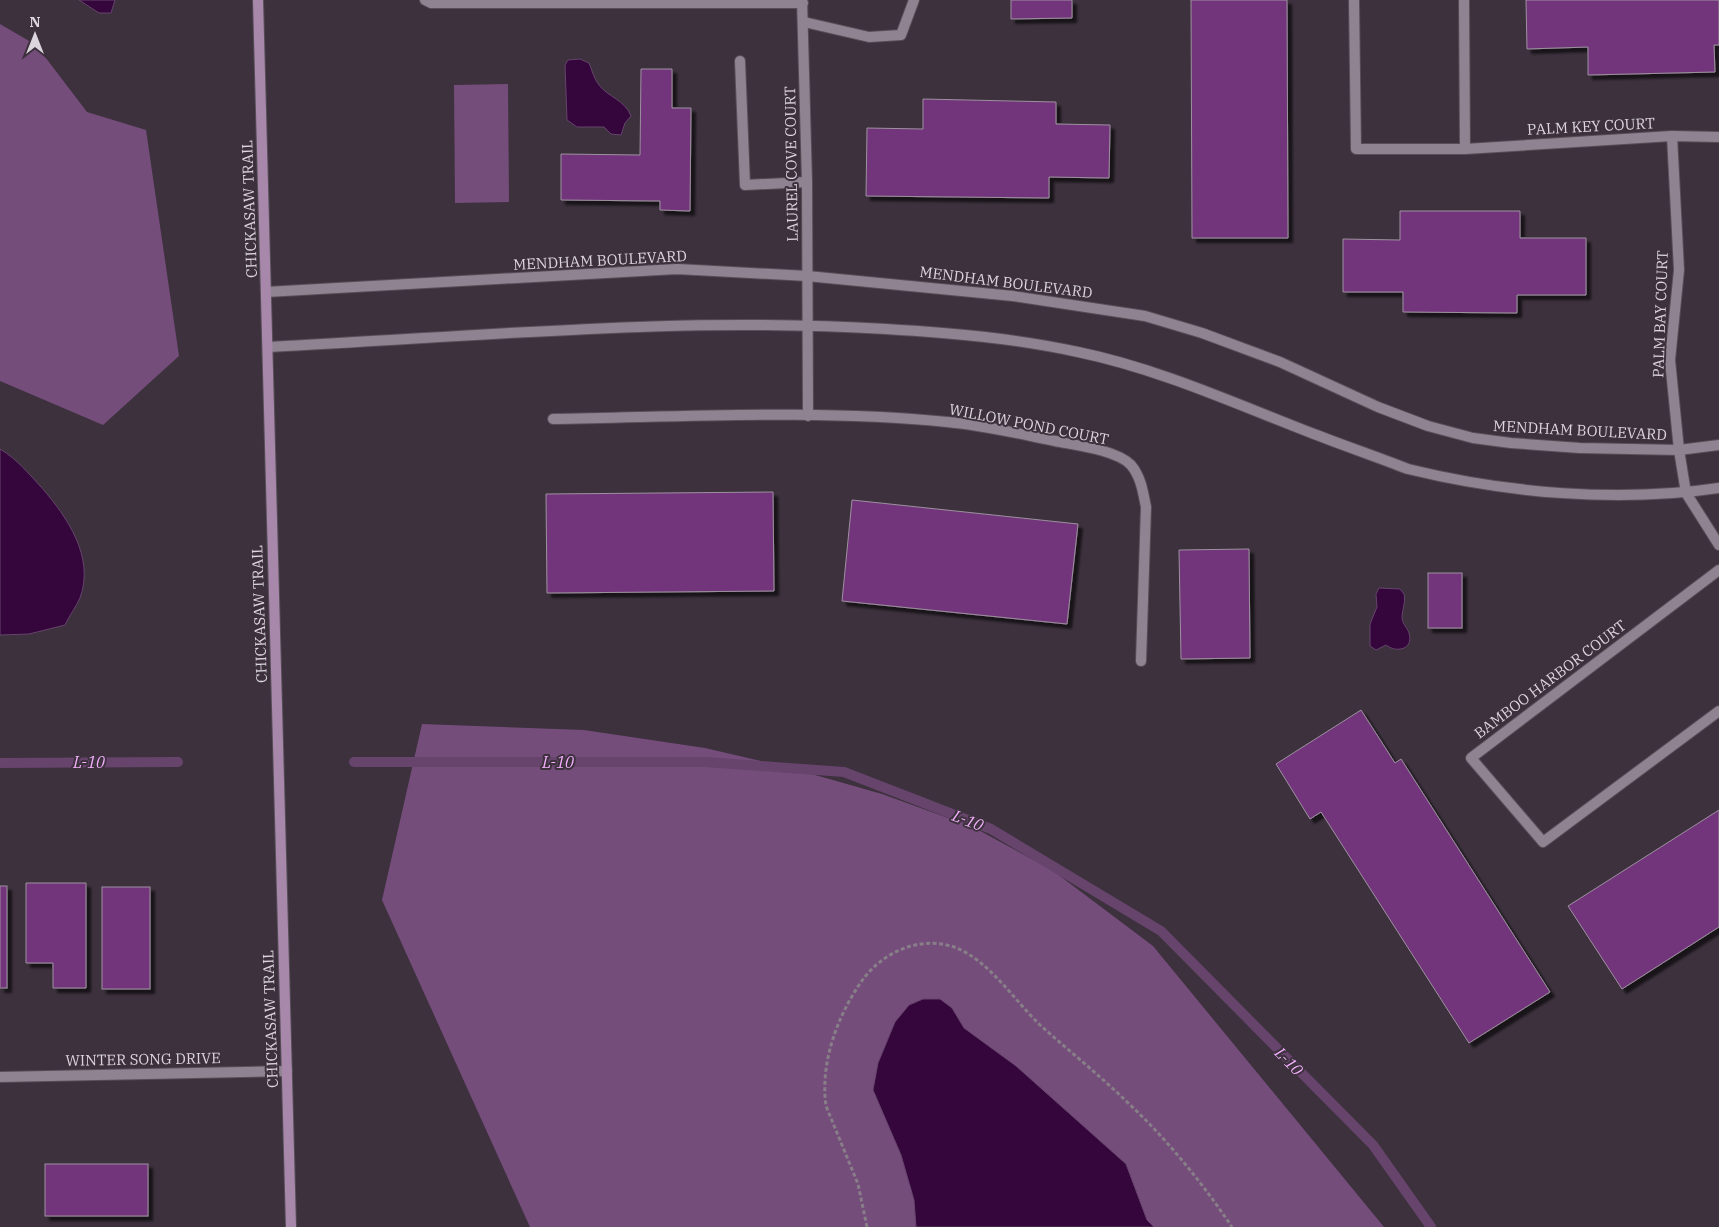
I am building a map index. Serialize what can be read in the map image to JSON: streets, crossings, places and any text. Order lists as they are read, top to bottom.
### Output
{
  "streets": {
    "street": [
      "PALM KEY COURT",
      "LAUREL COVE COURT",
      "CHICKASAW TRAIL",
      "MENDHAM BOULEVARD",
      "PALM BAY COURT",
      "WILLOW POND COURT",
      "BAMBOO HARBOR COURT",
      "WINTER SONG DRIVE"
    ]
  },
  "crossings": [
    ["PALM KEY COURT", "PALM BAY COURT"],
    ["LAUREL COVE COURT", "MENDHAM BOULEVARD"],
    ["CHICKASAW TRAIL", "MENDHAM BOULEVARD"],
    ["CHICKASAW TRAIL", "WINTER SONG DRIVE"],
    ["MENDHAM BOULEVARD", "PALM BAY COURT"]
  ],
  "water": ["L-10"],
  "north": "top"
}
